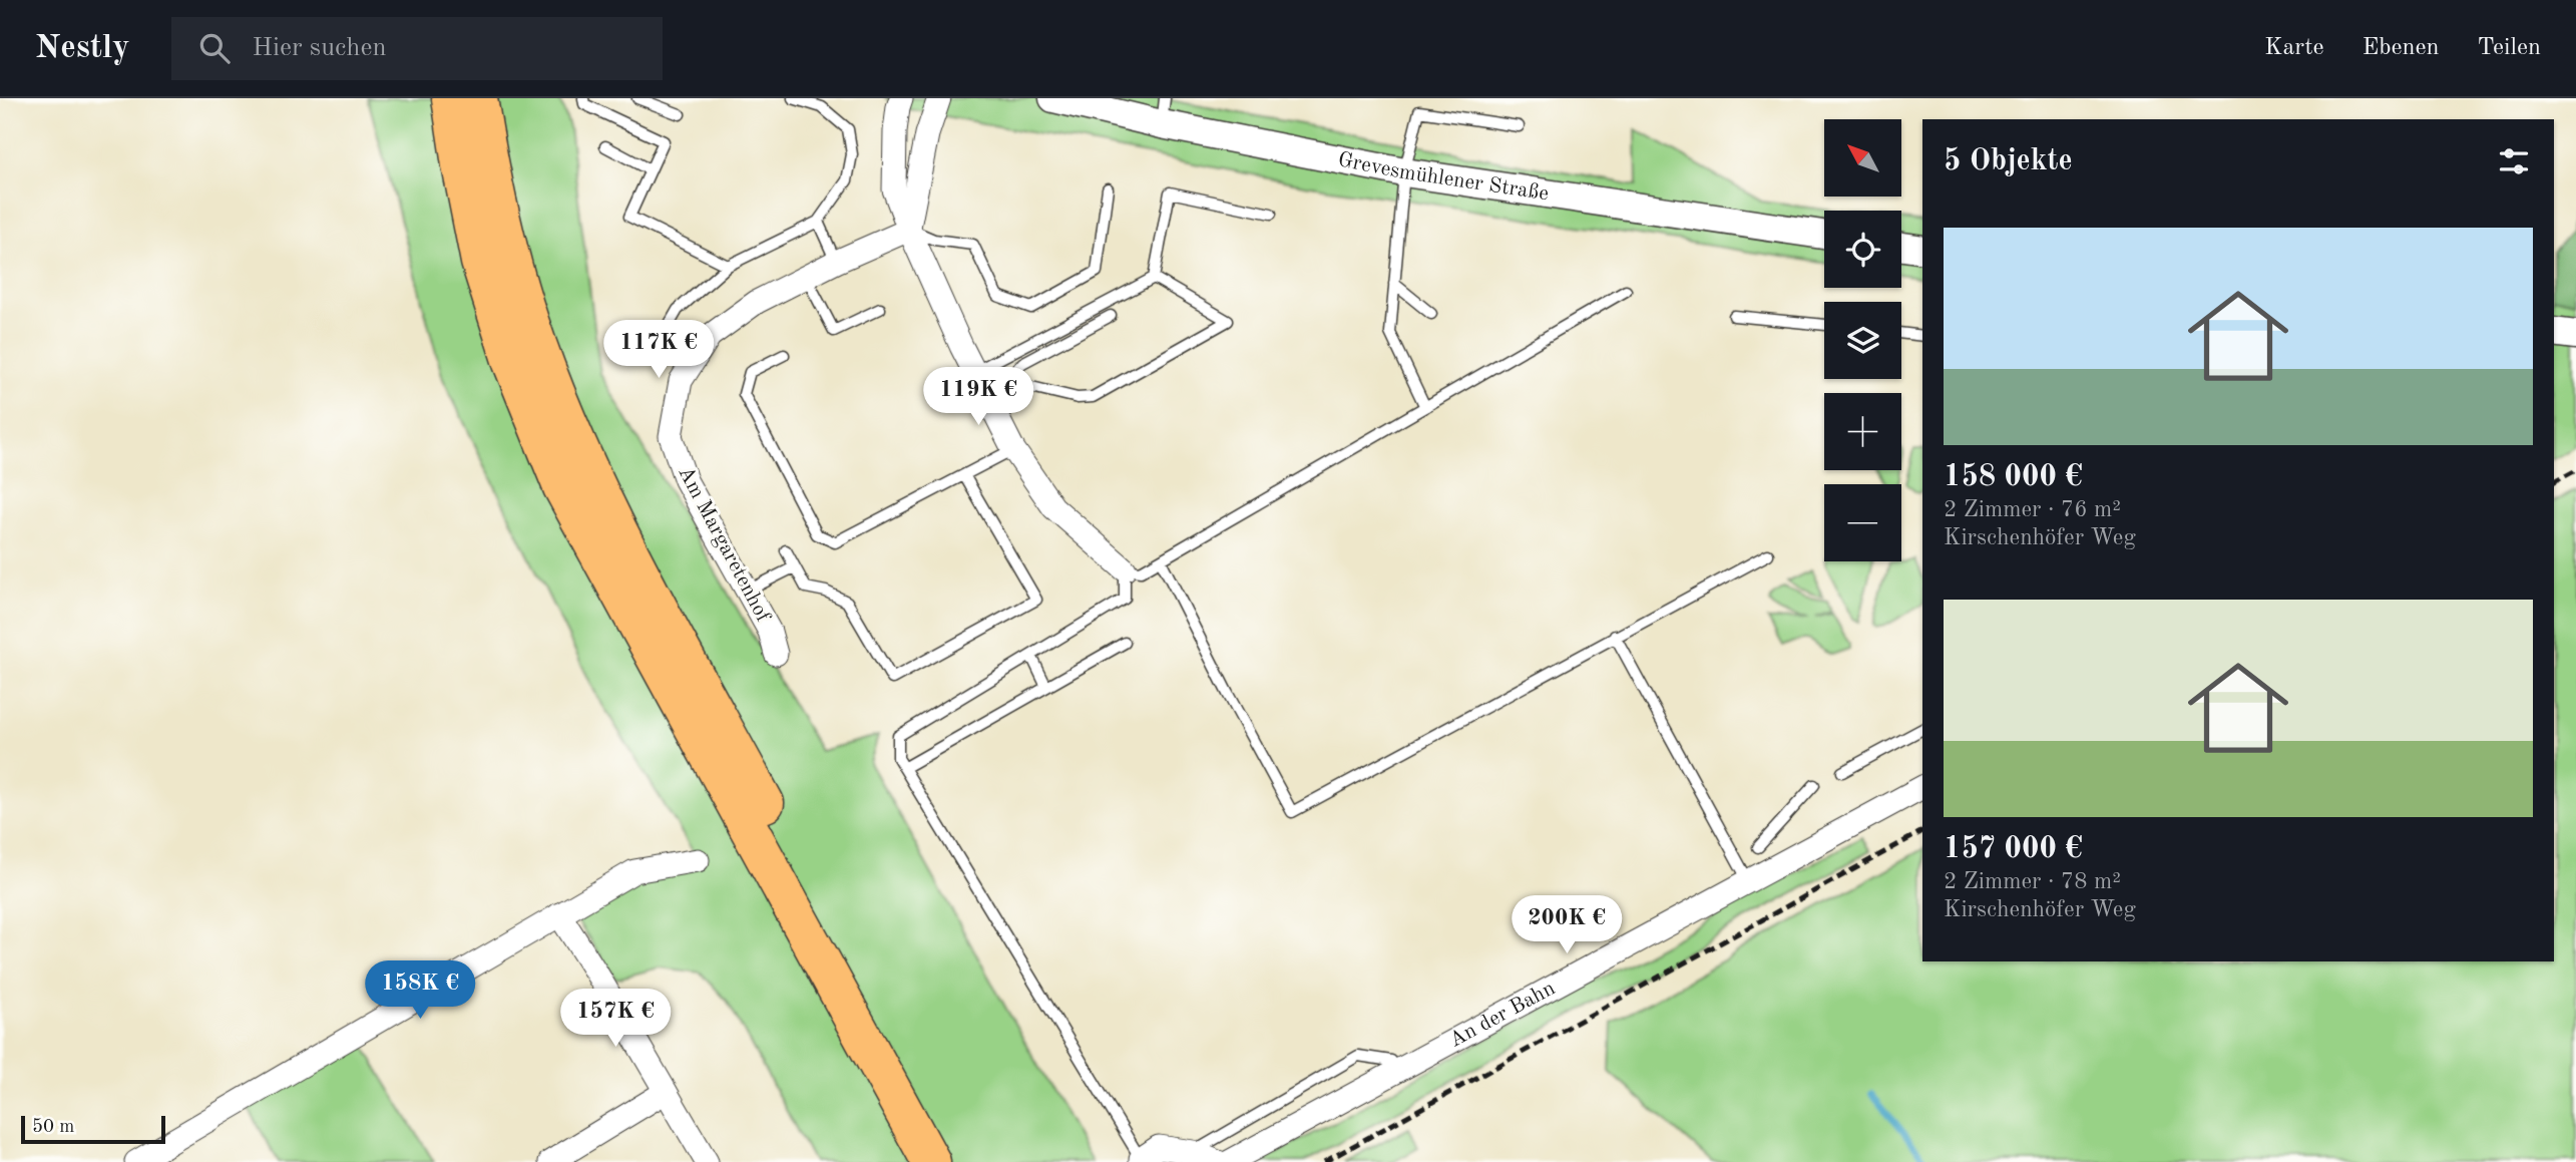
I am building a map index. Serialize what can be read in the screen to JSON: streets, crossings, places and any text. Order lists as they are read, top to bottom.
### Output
{
  "streets": {
    "street": ["Grevesmühlener Straße", "Am Margaretenhof", "An der Bahn"]
  },
  "scale_bar": "50 m",
  "north": "top left",
  "page": {
    "header": "Nestly",
    "search": "Hier suchen",
    "nav": ["Karte", "Ebenen", "Teilen"],
    "map_buttons": ["+", "−"],
    "heading": "5 Objekte",
    "list": [
      {
        "name": "158 000 €",
        "note": "2 Zimmer · 76 m² · Kirschenhöfer Weg"
      },
      {
        "name": "157 000 €",
        "note": "2 Zimmer · 78 m² · Kirschenhöfer Weg"
      }
    ],
    "price": [
      "117K €",
      "119K €",
      "200K €",
      "158K €",
      "157K €"
    ],
    "scale": "50 m"
  }
}
